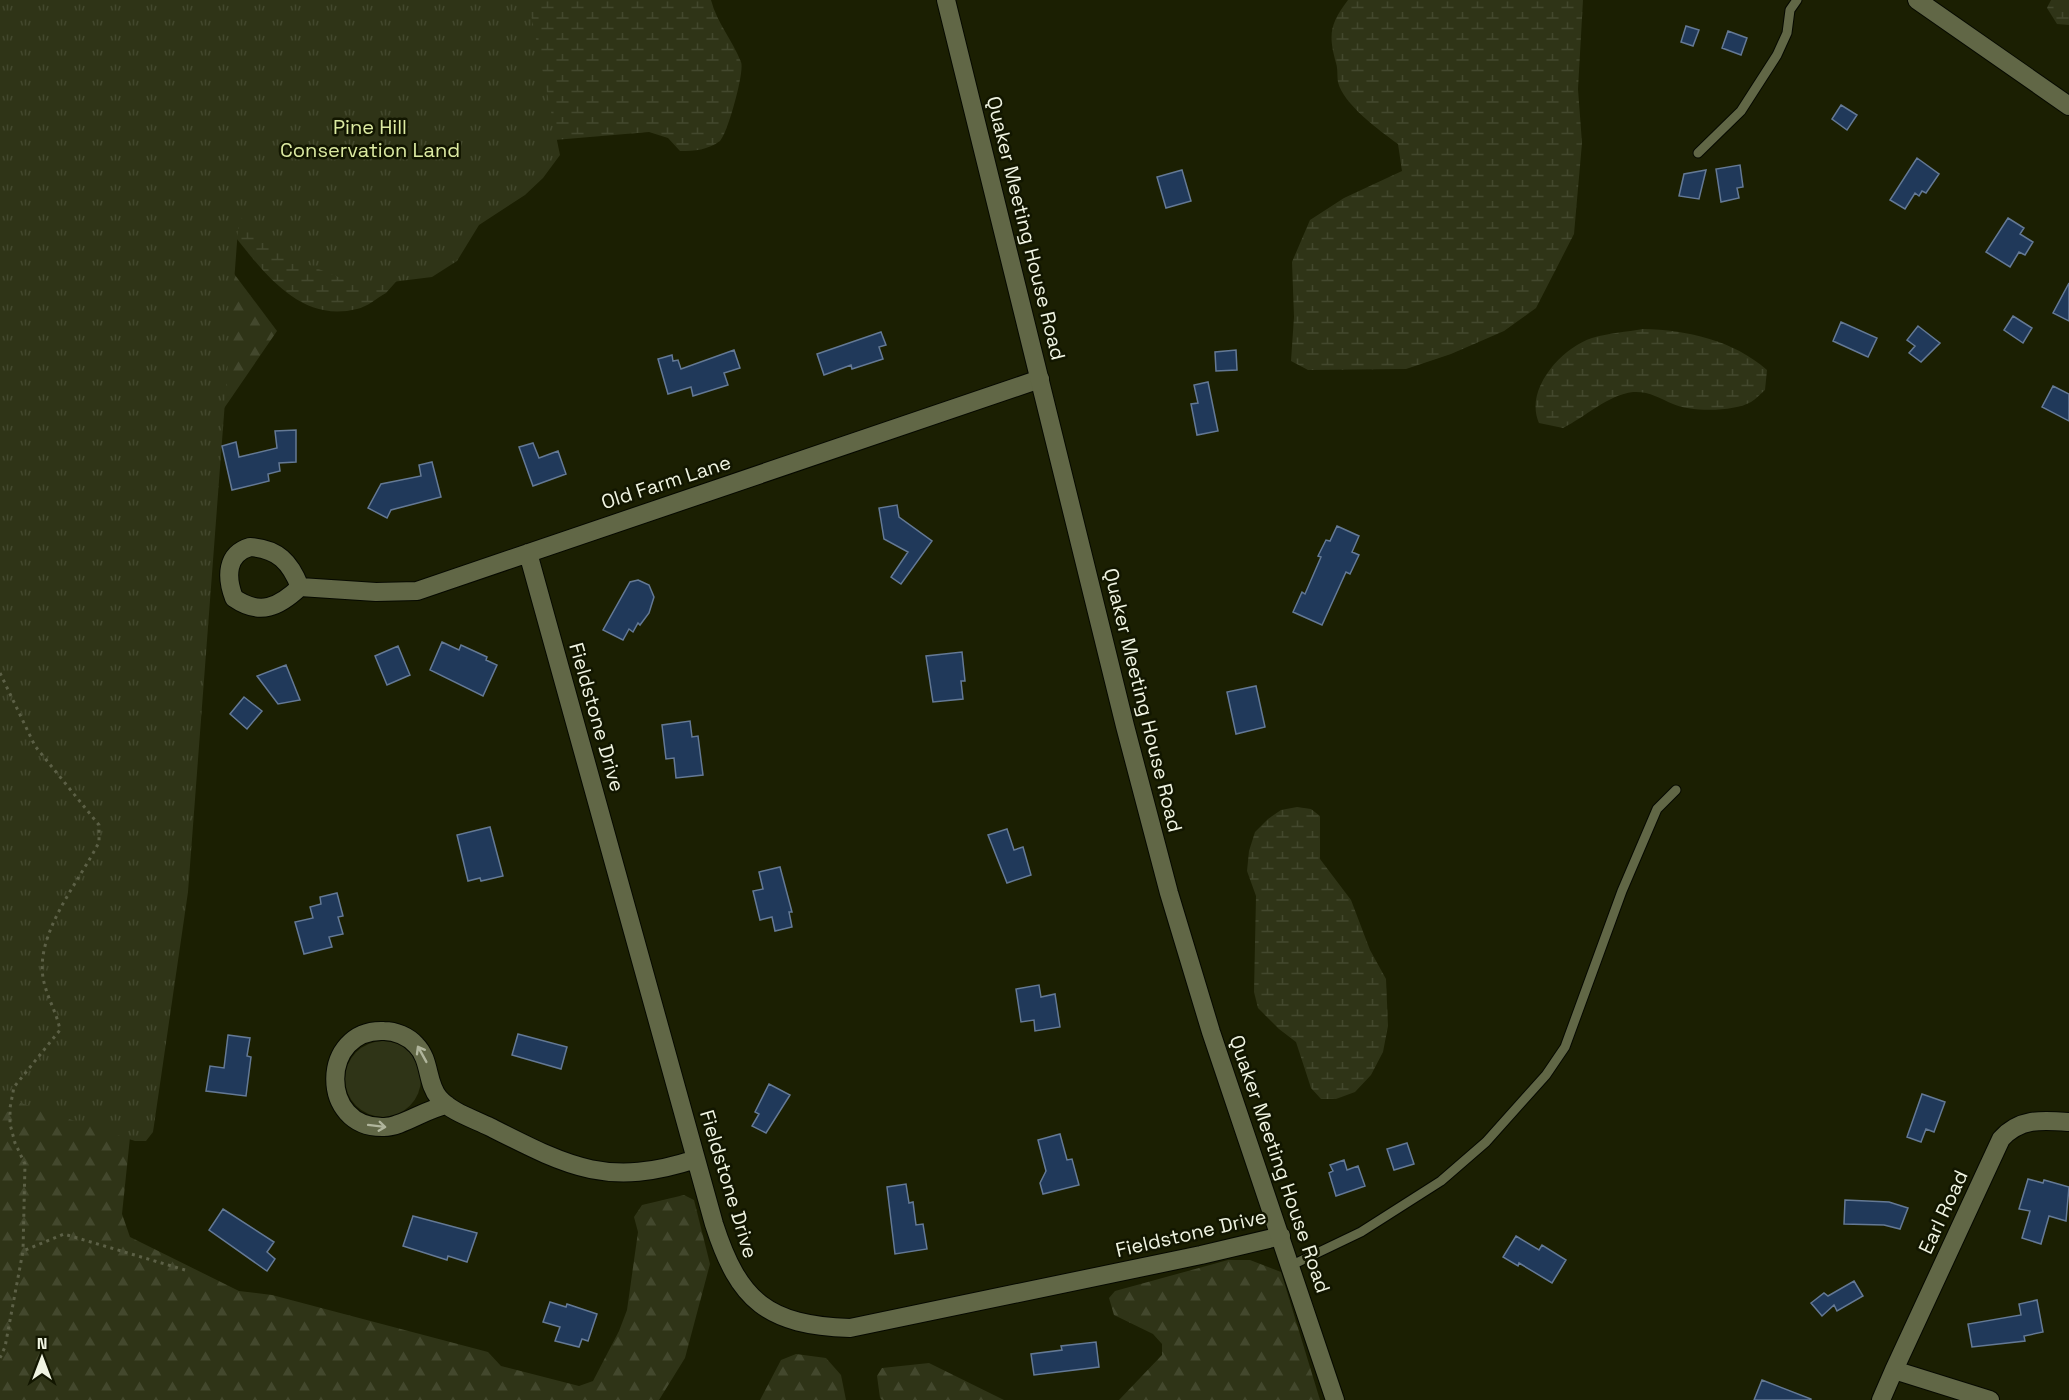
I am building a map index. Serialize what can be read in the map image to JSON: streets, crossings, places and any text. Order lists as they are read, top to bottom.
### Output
{
  "streets": {
    "street": [
      "Quaker Meeting House Road",
      "Old Farm Lane",
      "Fieldstone Drive",
      "Earl Road"
    ]
  },
  "crossings": [
    ["Quaker Meeting House Road", "Old Farm Lane"],
    ["Quaker Meeting House Road", "Fieldstone Drive"],
    ["Old Farm Lane", "Fieldstone Drive"]
  ],
  "parks": ["Pine Hill Conservation Land"],
  "north": "top"
}
